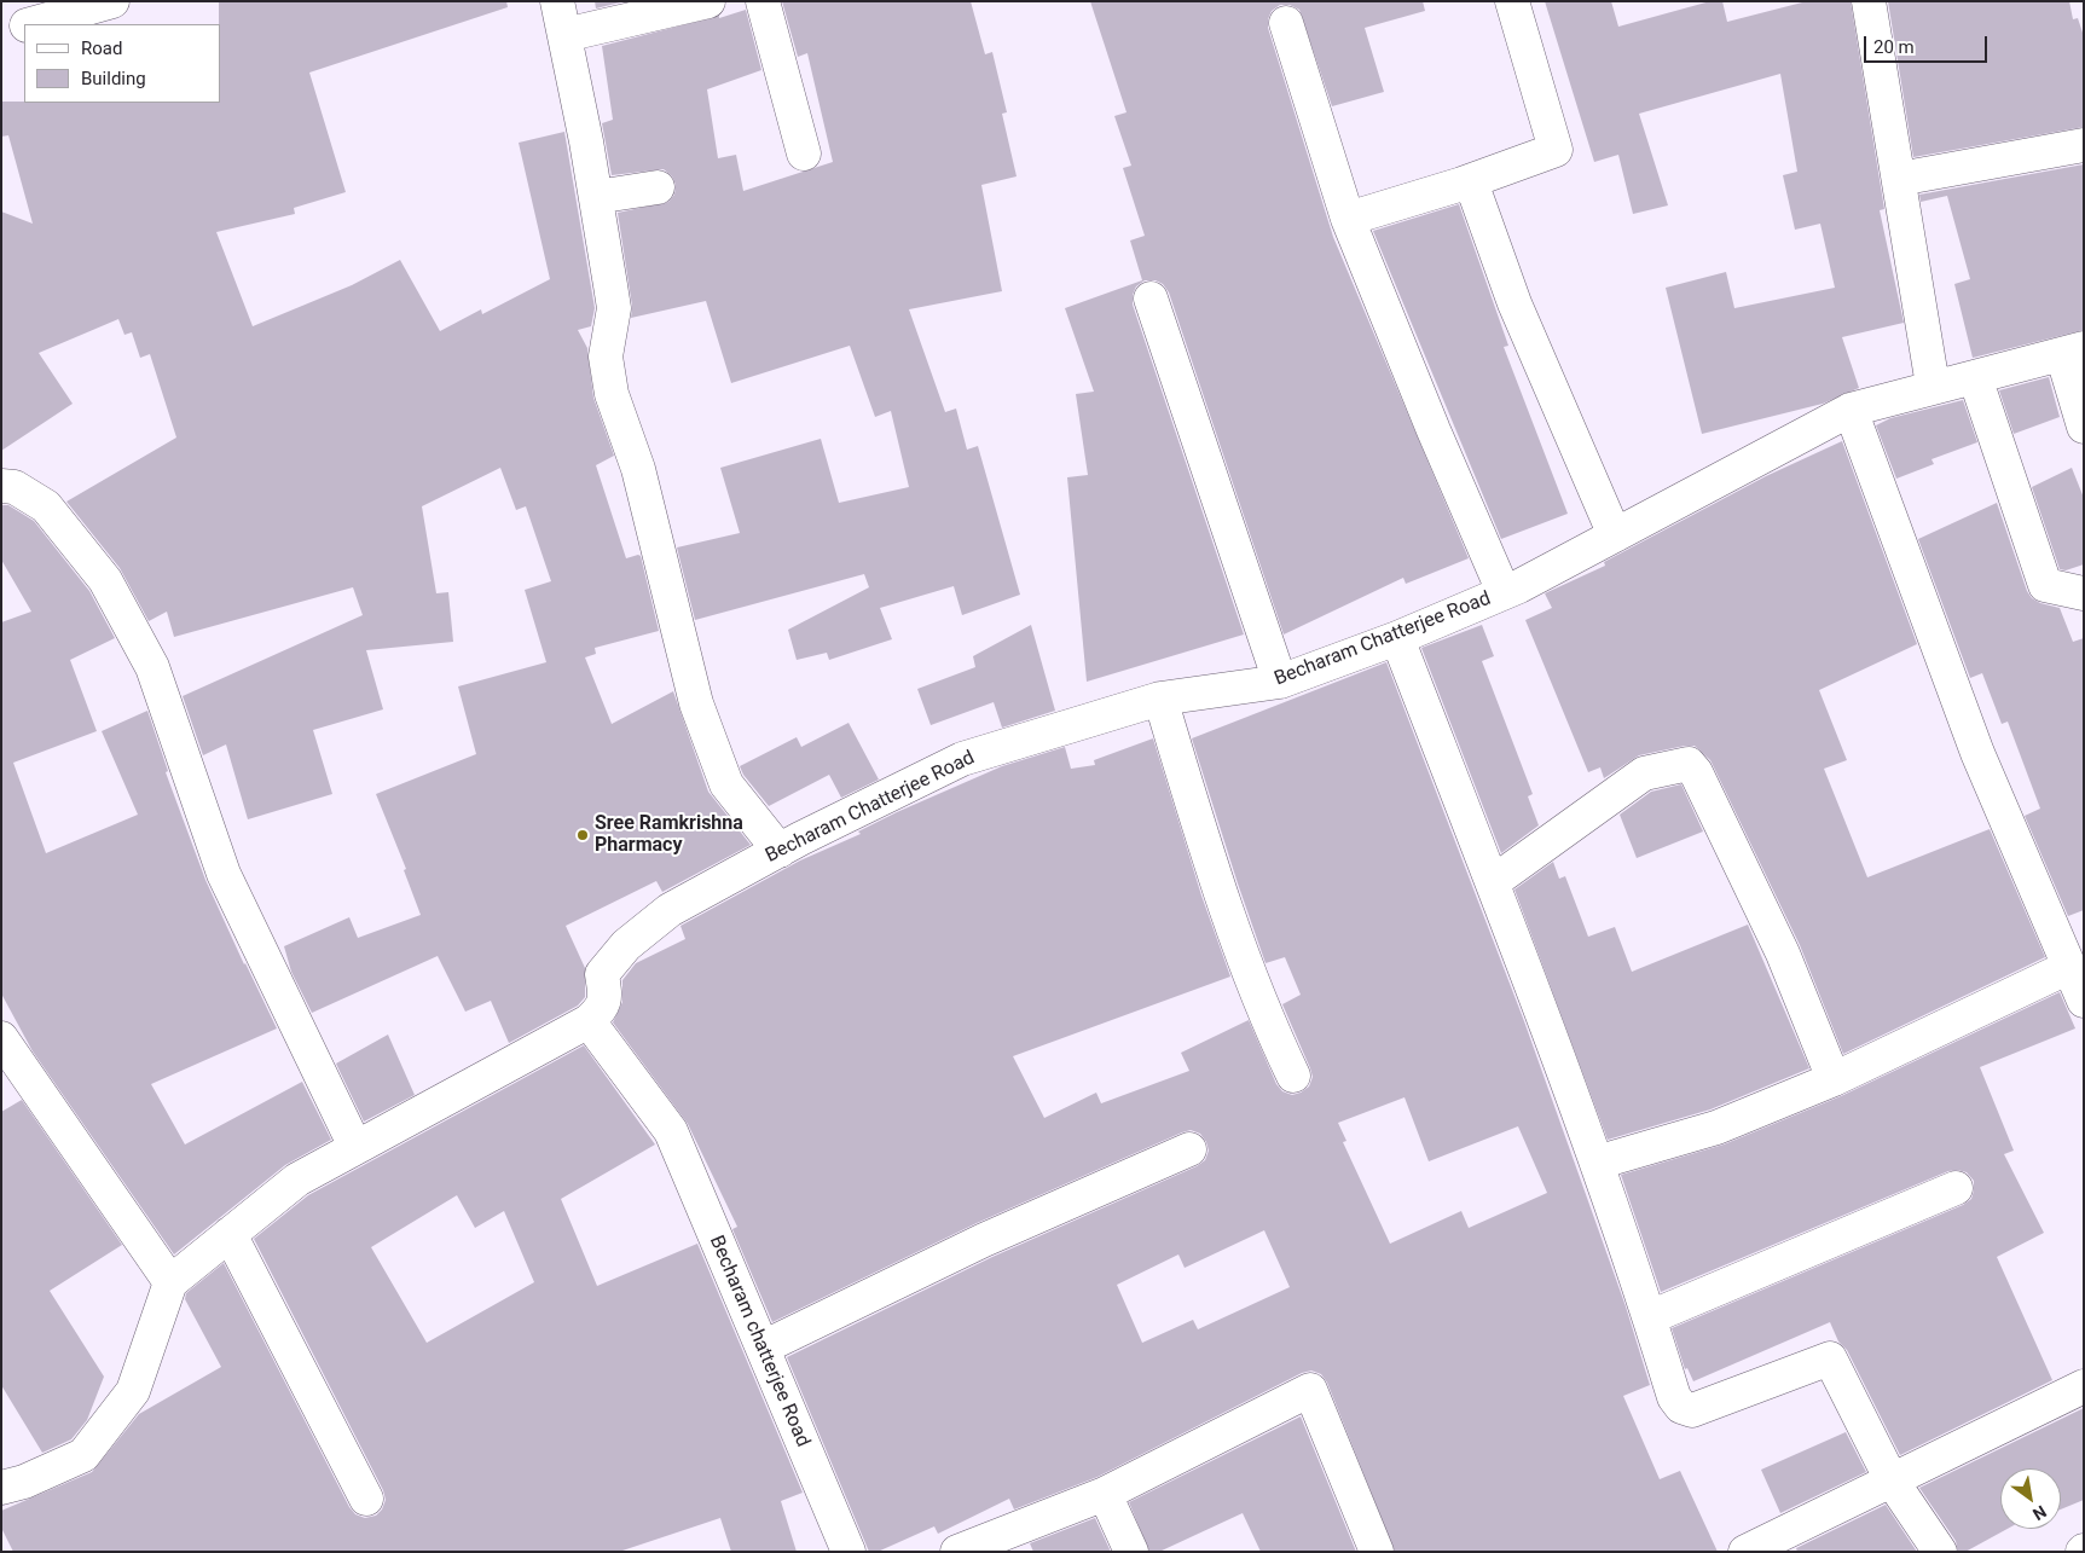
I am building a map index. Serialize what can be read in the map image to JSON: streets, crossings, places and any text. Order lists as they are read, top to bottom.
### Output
{
  "streets": {
    "street": ["Becharam Chatterjee Road", "Becharam chatterjee Road"]
  },
  "crossings": [
    ["Becharam Chatterjee Road", "Becharam chatterjee Road"]
  ],
  "places": ["Sree Ramkrishna Pharmacy"],
  "legend": ["Road", "Building"],
  "scale_bar": "20 m",
  "north": "bottom right"
}
